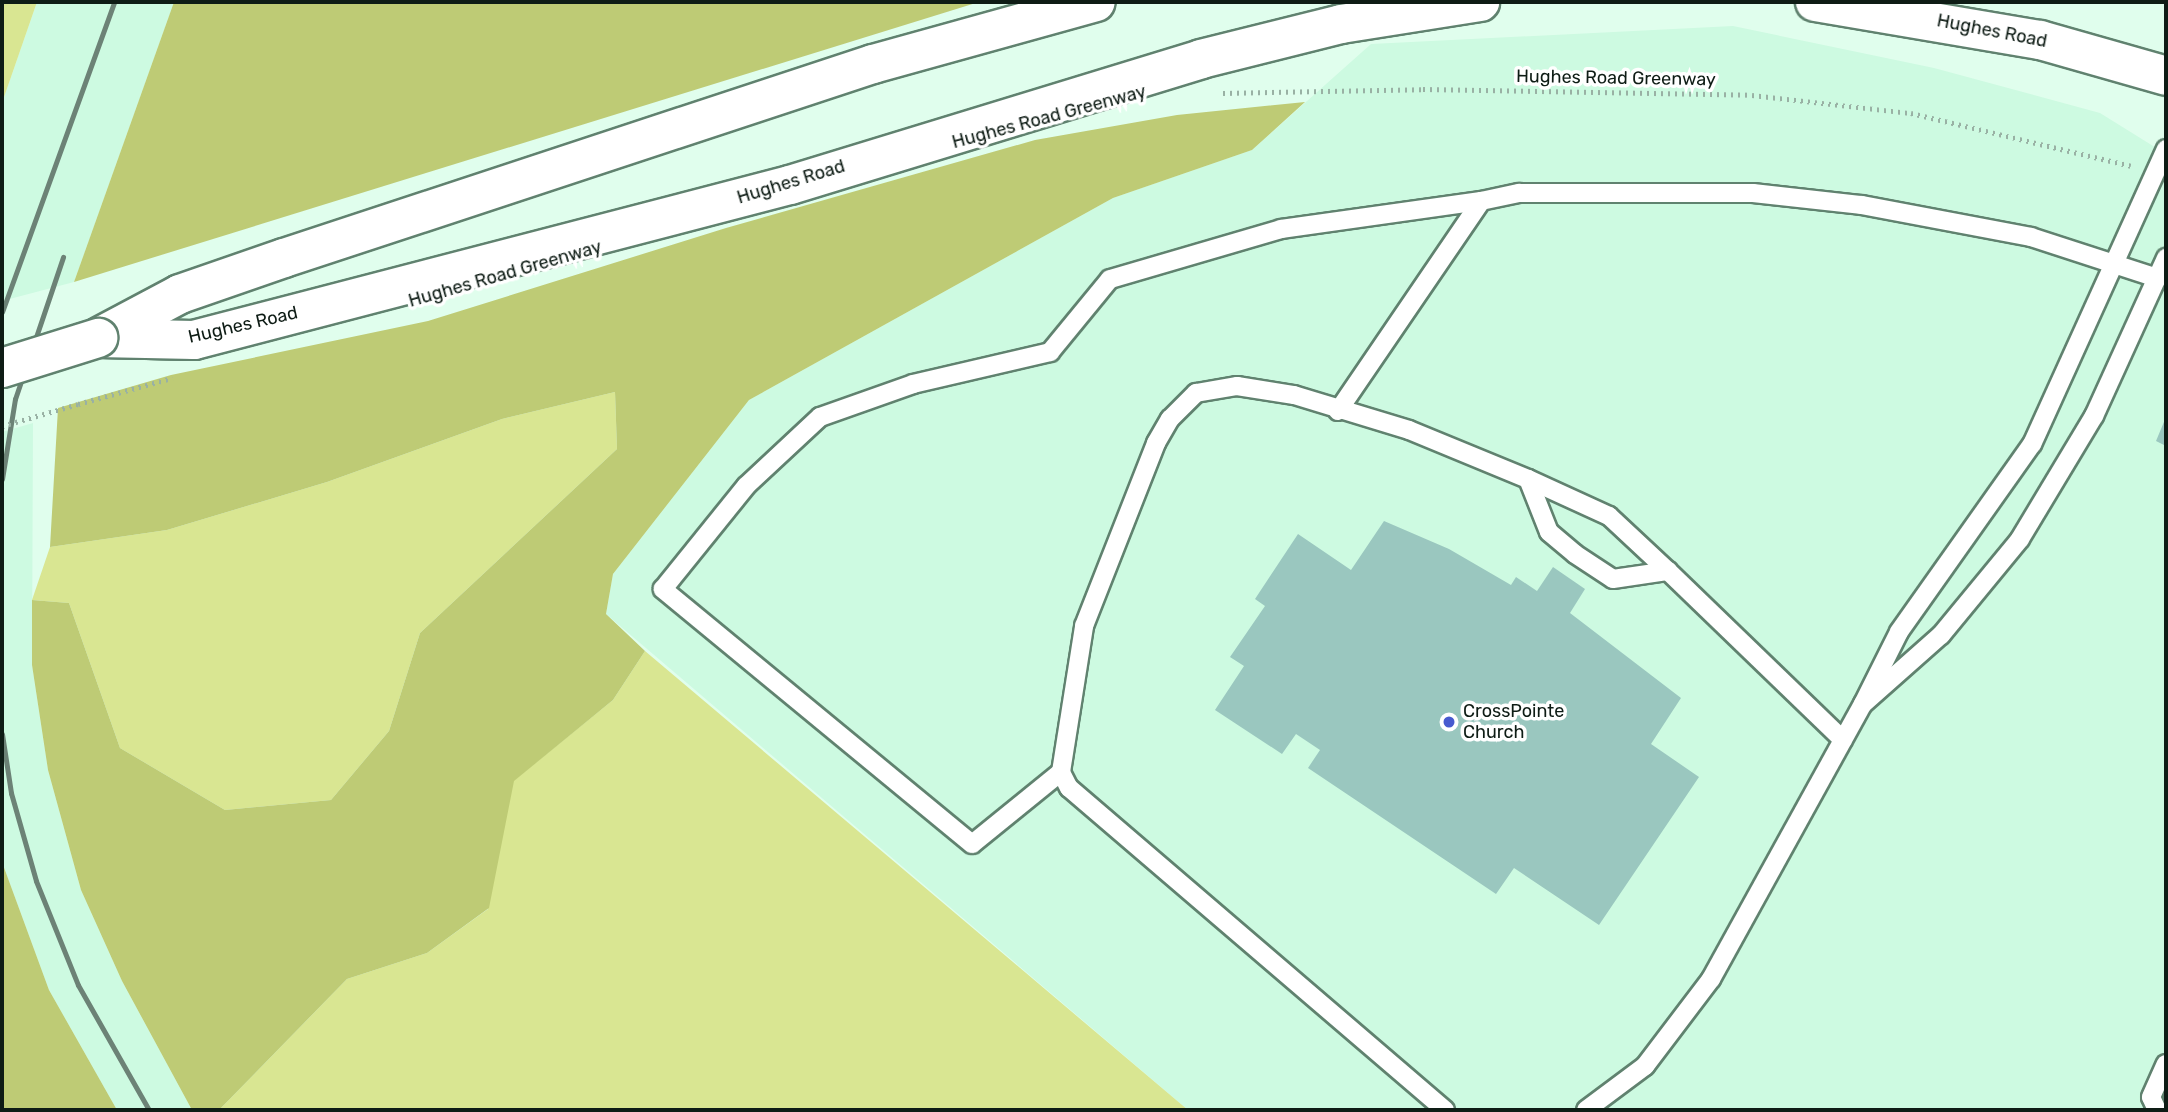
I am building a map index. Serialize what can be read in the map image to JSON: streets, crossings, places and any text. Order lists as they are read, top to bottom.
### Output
{
  "streets": {
    "main road": ["Hughes Road"],
    "path": ["Hughes Road Greenway"]
  },
  "places": ["CrossPointe Church"]
}
